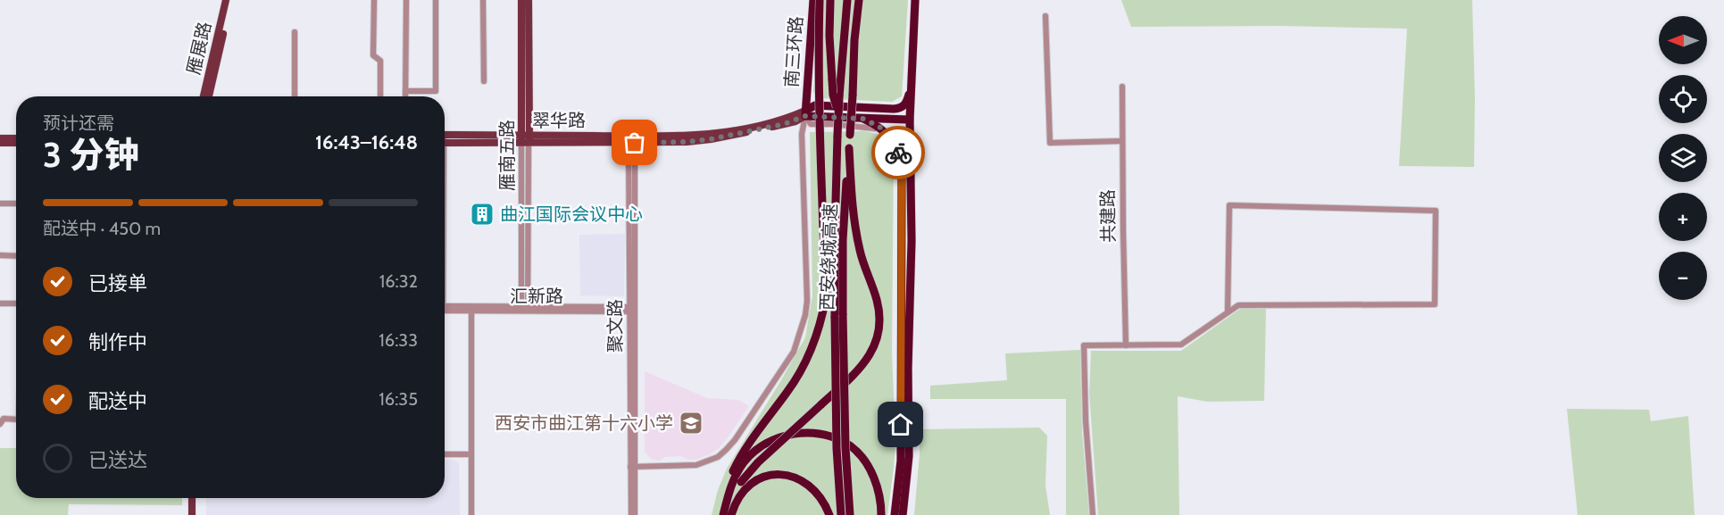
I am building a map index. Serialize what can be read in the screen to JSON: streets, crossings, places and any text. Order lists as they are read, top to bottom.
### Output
{
  "streets": {
    "highway": ["南三环路", "西安绕城高速"],
    "main road": ["雁展路", "翠华路", "雁南五路"],
    "street": ["共建路", "汇新路", "聚文路"]
  },
  "crossings": [
    ["南三环路", "翠华路"],
    ["翠华路", "雁南五路"],
    ["翠华路", "聚文路"],
    ["雁南五路", "汇新路"],
    ["汇新路", "聚文路"]
  ],
  "places": {
    "building": ["曲江国际会议中心"],
    "school or university": ["西安市曲江第十六小学"]
  },
  "north": "left",
  "page": {
    "map_buttons": ["+", "−"],
    "heading": ["3 分钟", "预计还需", "16:43–16:48"],
    "bar": "配送中 · 450 m",
    "list": [
      ["已接单", "16:32"],
      ["制作中", "16:33"],
      ["配送中", "16:35"],
      "已送达"
    ]
  }
}
